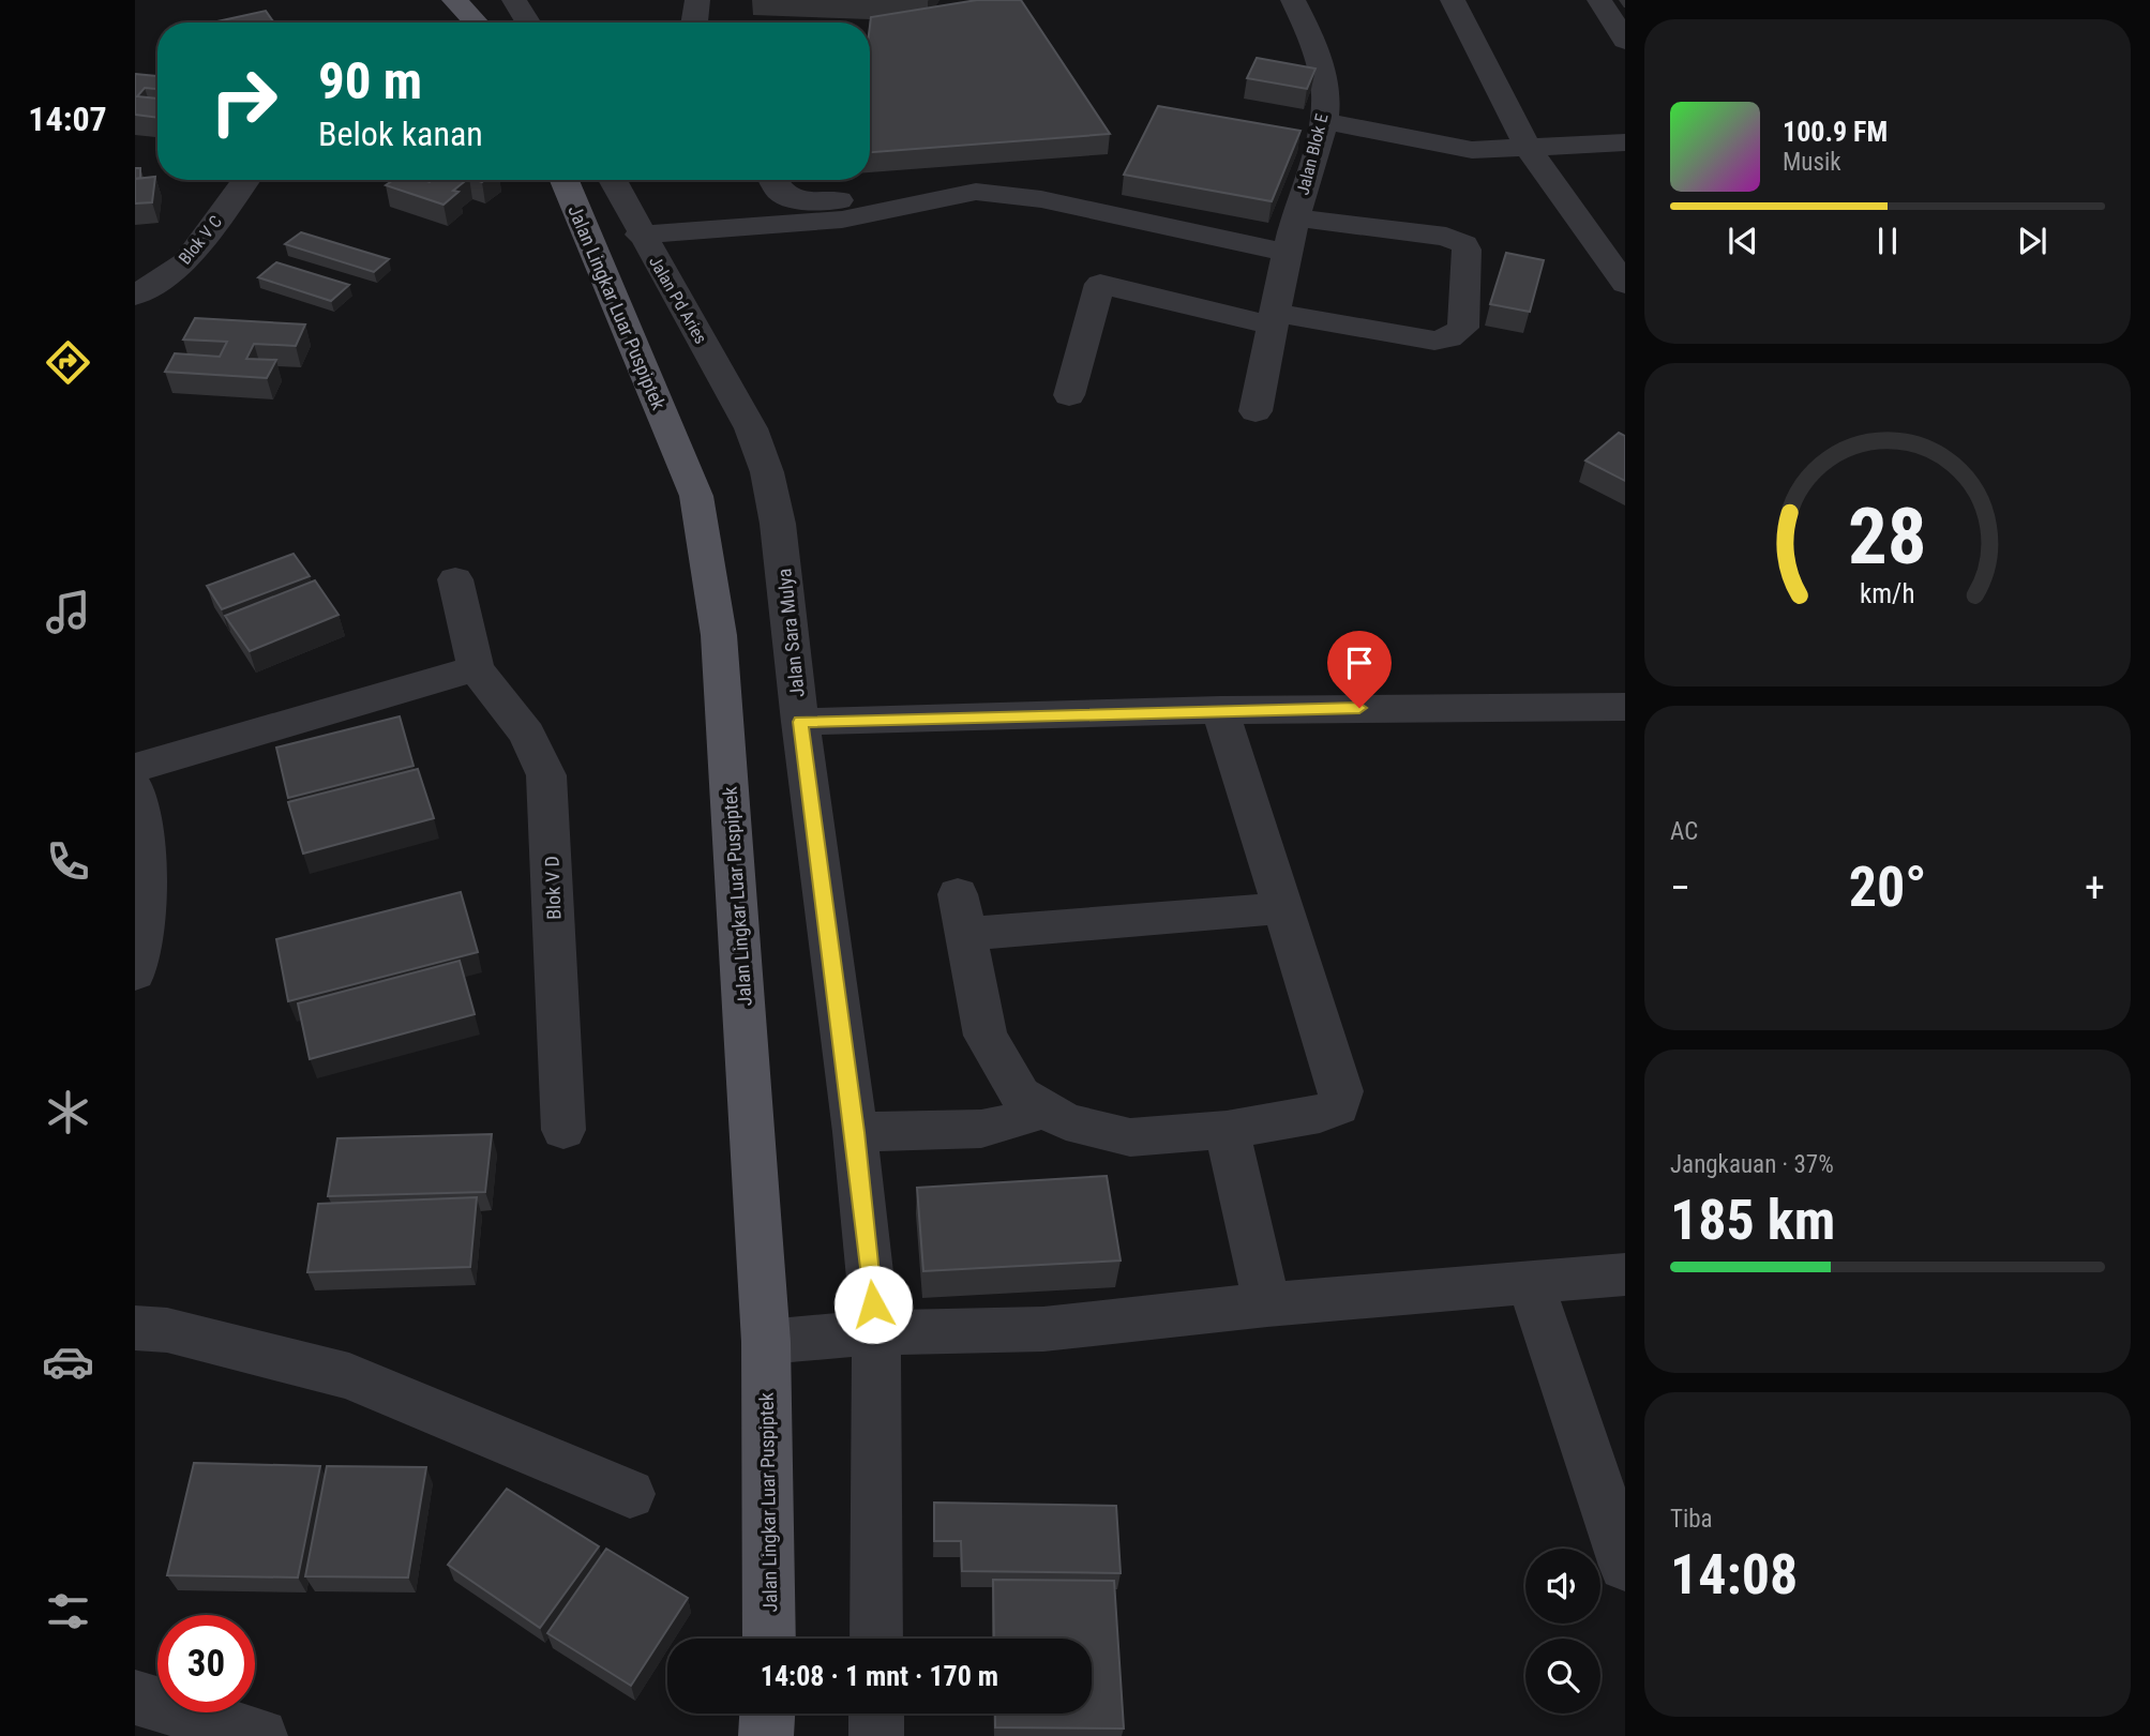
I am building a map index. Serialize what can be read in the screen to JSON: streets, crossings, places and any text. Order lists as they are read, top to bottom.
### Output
{
  "streets": {
    "main road": ["Jalan Lingkar Luar Puspiptek"],
    "street": [
      "Jalan Blok E",
      "Blok V C",
      "Jalan Pd Aries",
      "Jalan Sara Mulya",
      "Blok V D"
    ]
  },
  "crossings": [
    ["Jalan Pd Aries", "Jalan Sara Mulya"]
  ],
  "page": {
    "tabs": "14:07",
    "turn": ["90 m", "Belok kanan"],
    "song": ["100.9 FM", "Musik"],
    "tile": [
      "AC",
      ["Jangkauan · 37%", "185 km"],
      ["Tiba", "14:08"]
    ],
    "heat": ["−", "20°", "+"],
    "limit": "30",
    "trip": "14:08 · 1 mnt · 170 m",
    "gauge": ["28", "km/h"]
  }
}
